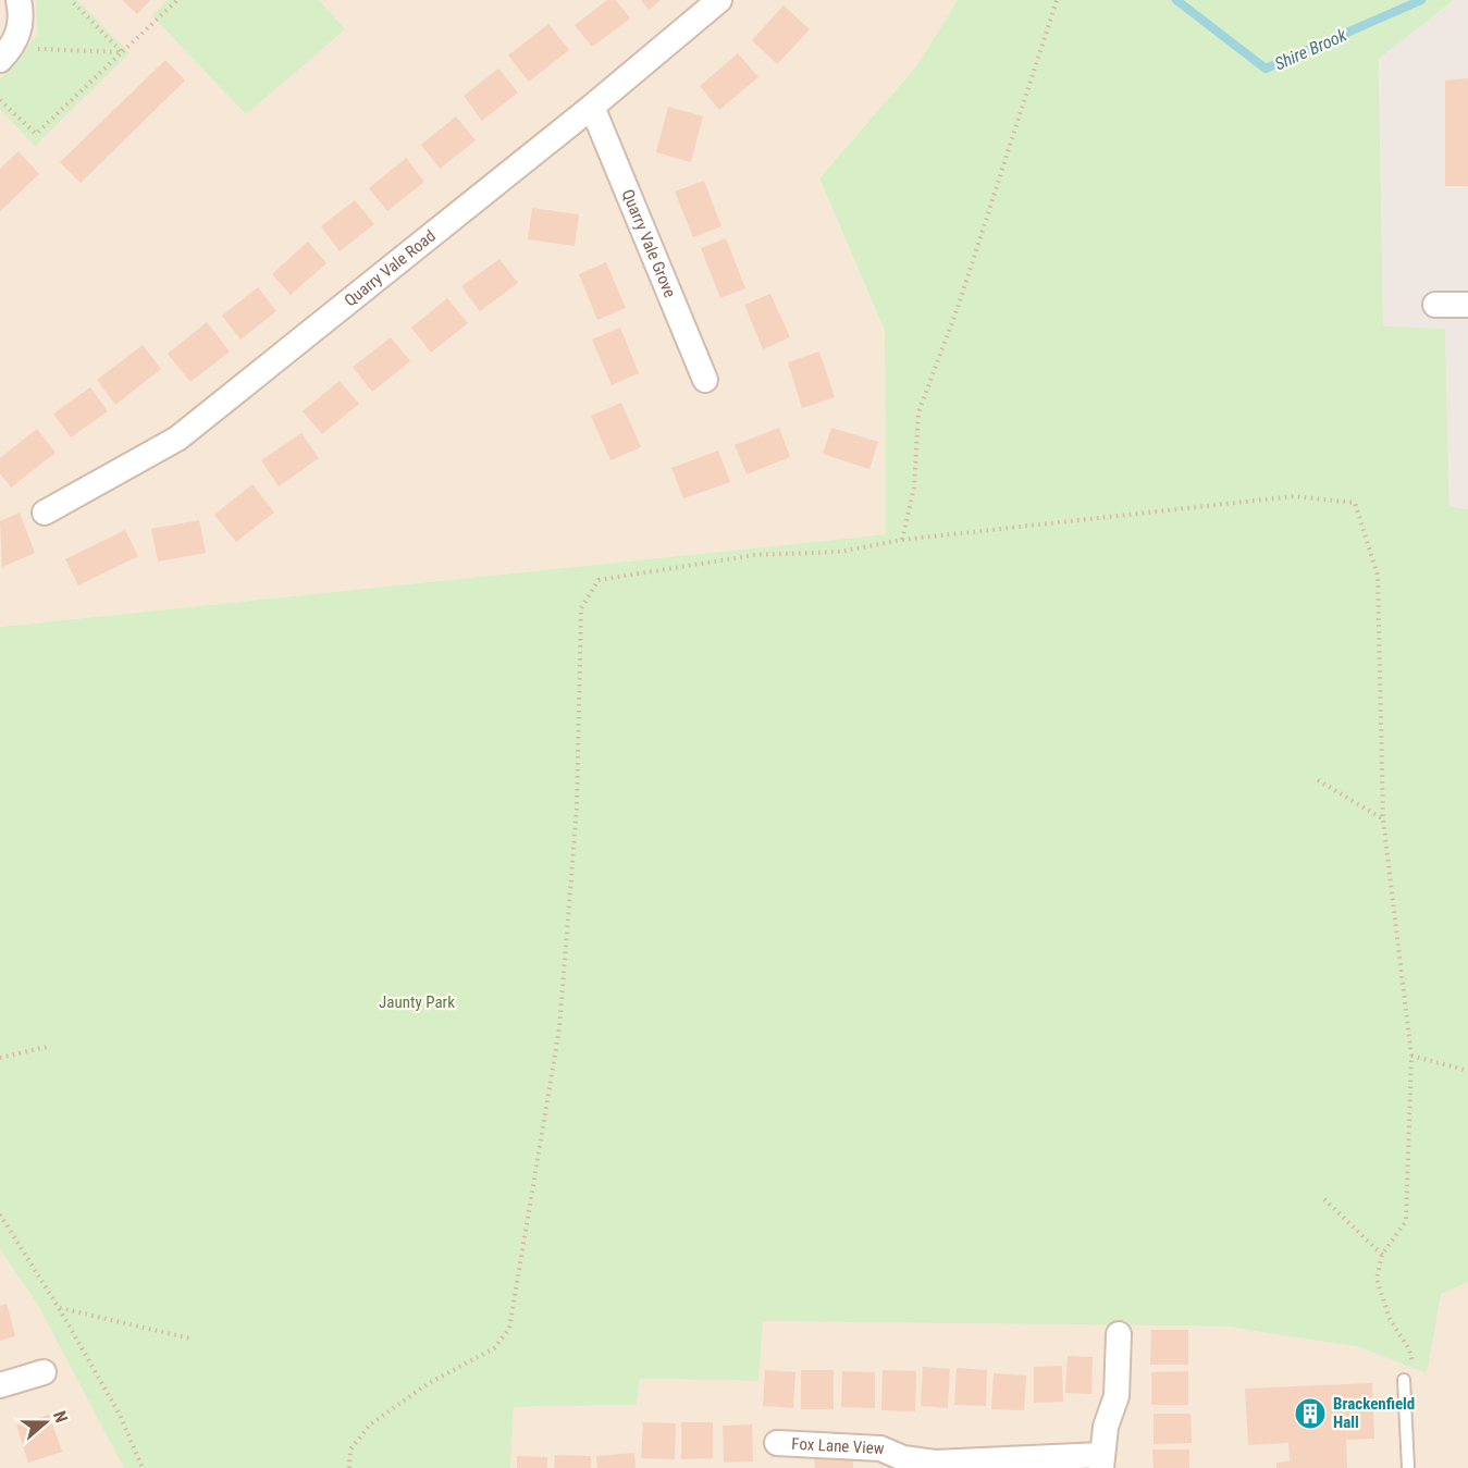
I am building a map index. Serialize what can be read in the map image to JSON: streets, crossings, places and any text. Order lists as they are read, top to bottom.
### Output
{
  "streets": {
    "street": ["Quarry Vale Grove", "Quarry Vale Road", "Fox Lane View"]
  },
  "crossings": [
    ["Quarry Vale Grove", "Quarry Vale Road"]
  ],
  "water": ["Shire Brook"],
  "parks": ["Jaunty Park"],
  "places": {
    "building": ["Brackenfield Hall"]
  },
  "north": "right"
}
